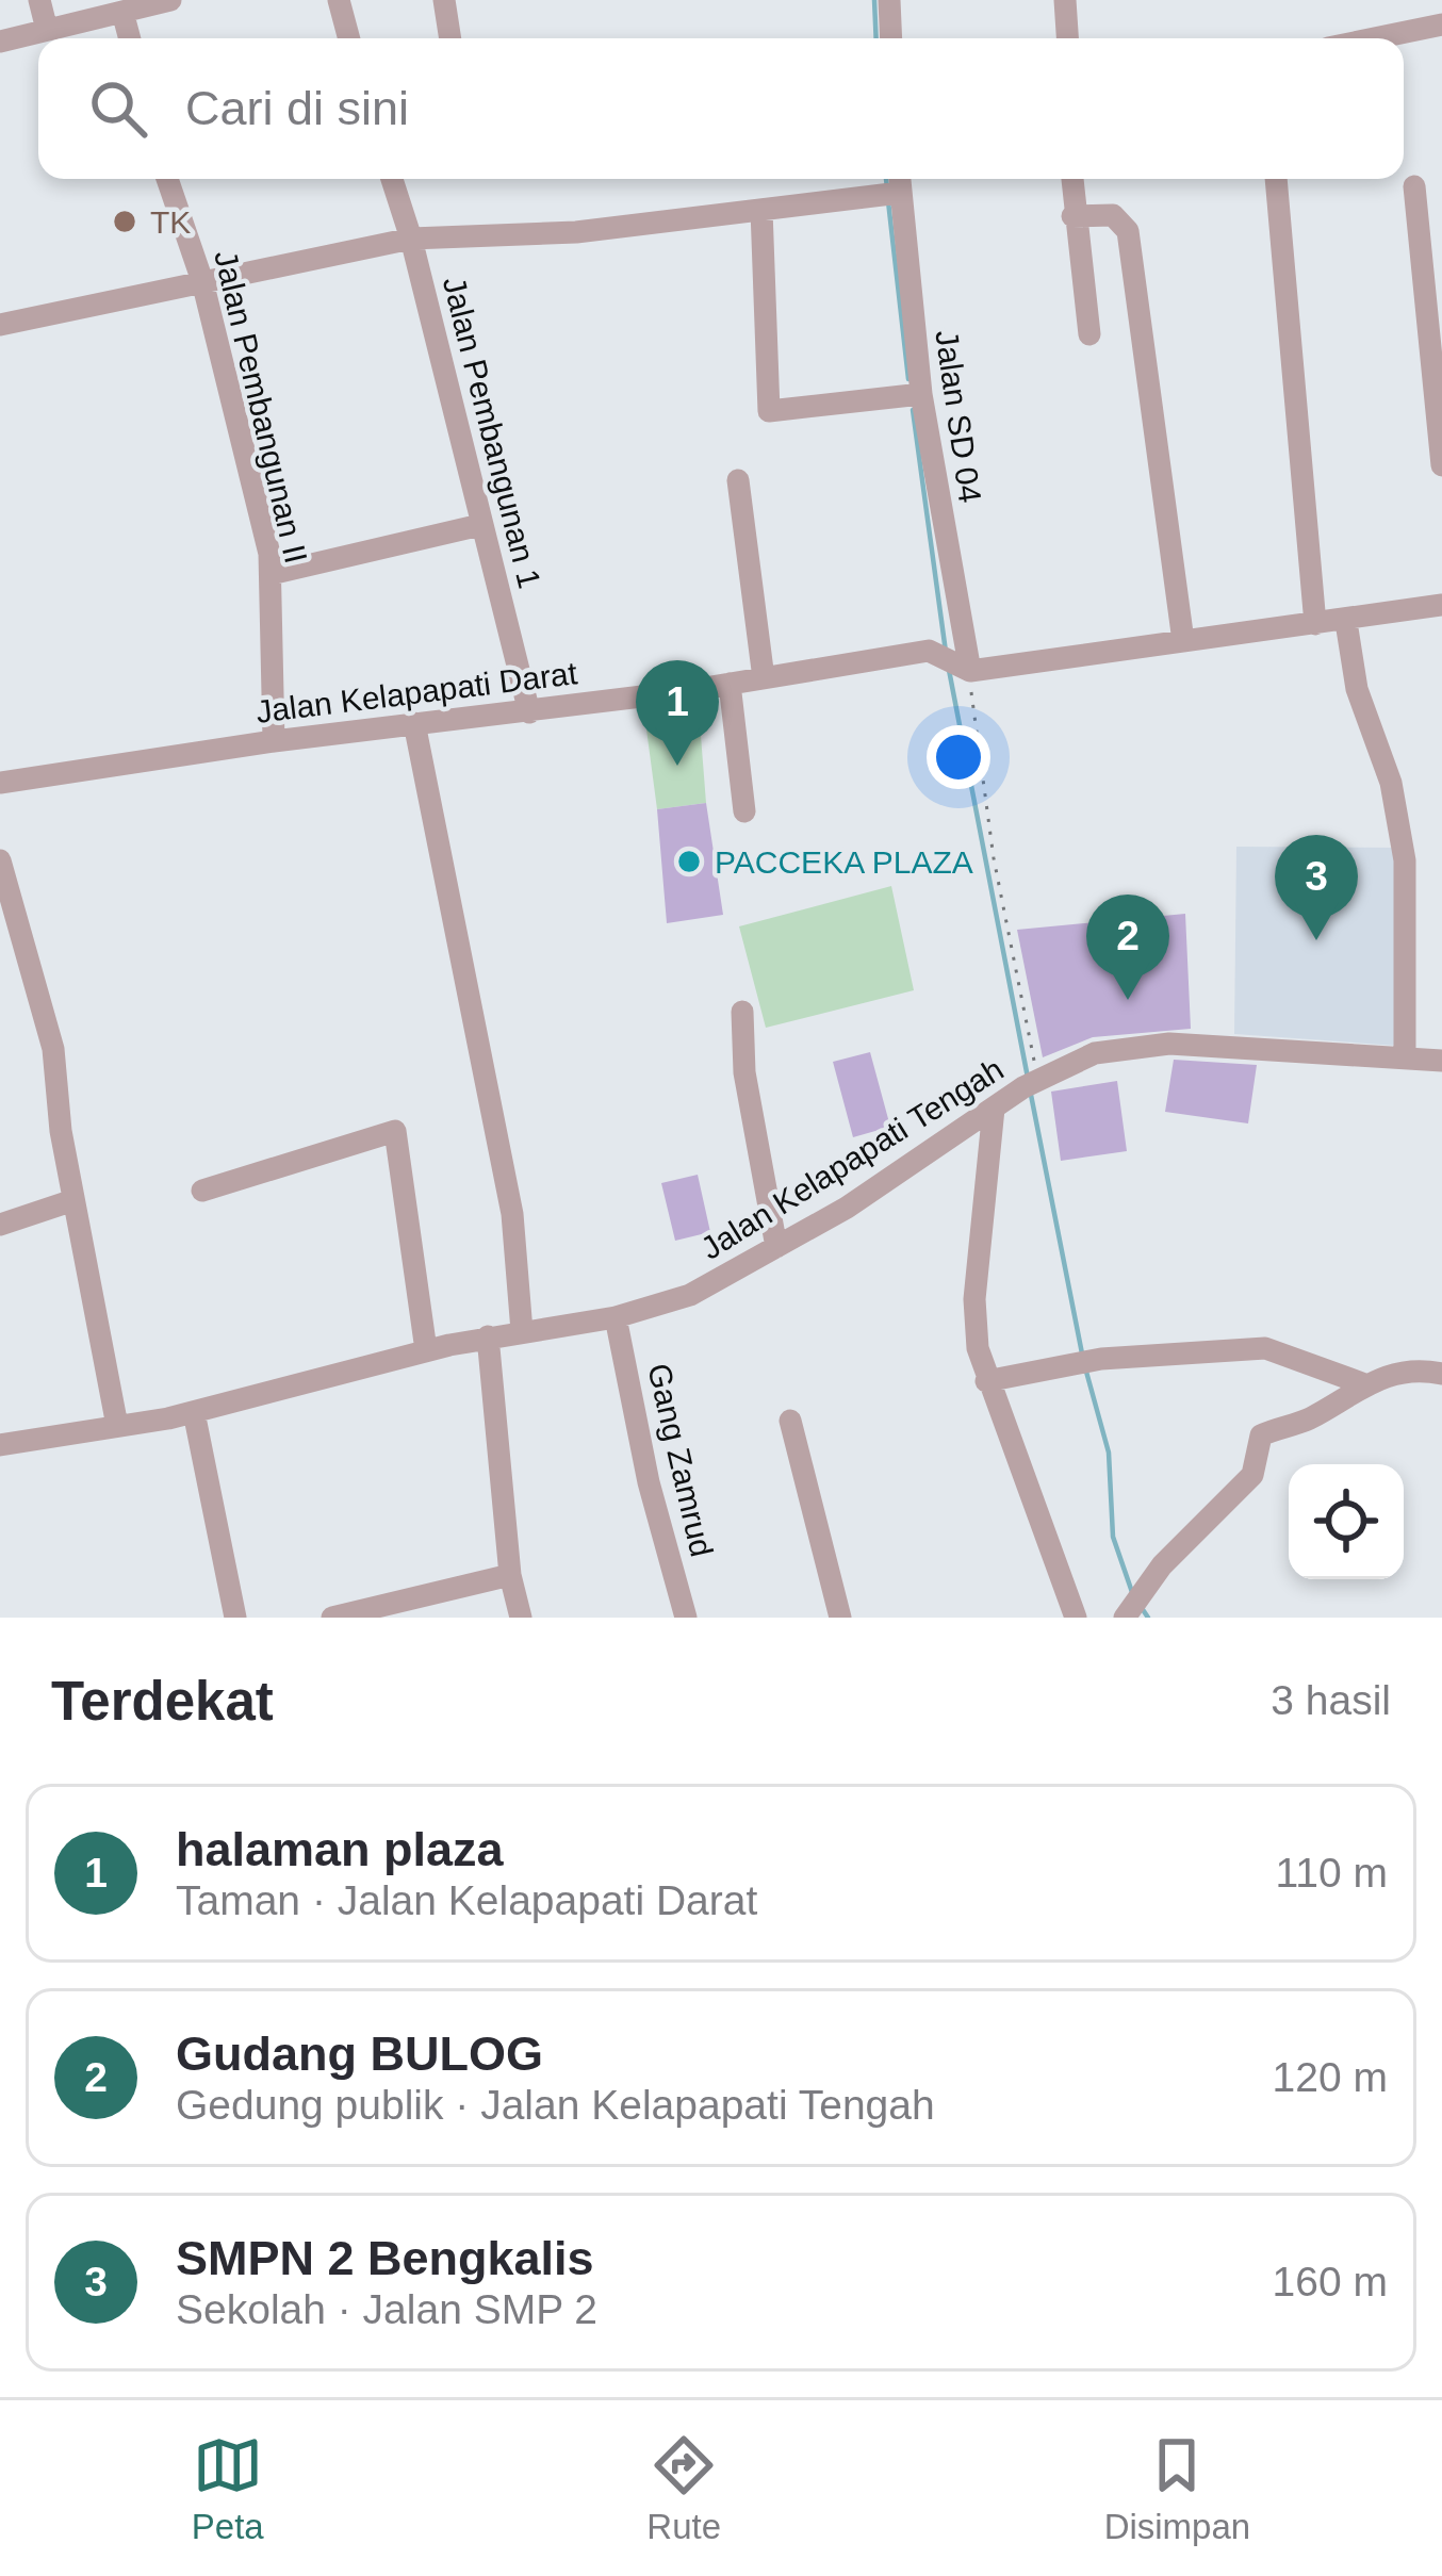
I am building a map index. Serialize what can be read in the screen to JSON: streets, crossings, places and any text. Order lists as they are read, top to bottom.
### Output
{
  "streets": {
    "street": [
      "Jalan Pembangunan II",
      "Jalan SD 04",
      "Jalan Pembangunan 1",
      "Jalan Kelapapati Darat",
      "Jalan Kelapapati Tengah",
      "Gang Zamrud"
    ]
  },
  "crossings": [
    ["Jalan Pembangunan II", "Jalan Kelapapati Darat"],
    ["Jalan SD 04", "Jalan Kelapapati Darat"],
    ["Jalan Pembangunan 1", "Jalan Kelapapati Darat"],
    ["Jalan Kelapapati Tengah", "Gang Zamrud"]
  ],
  "places": ["TK", "PACCEKA PLAZA"],
  "page": {
    "search": "Cari di sini",
    "pins": ["1", "3", "2"],
    "heading": ["Terdekat", "3 hasil"],
    "list": [
      {
        "mark": "1",
        "name": "halaman plaza",
        "note": "Taman · Jalan Kelapapati Darat",
        "value": "110 m"
      },
      {
        "mark": "2",
        "name": "Gudang BULOG",
        "note": "Gedung publik · Jalan Kelapapati Tengah",
        "value": "120 m"
      },
      {
        "mark": "3",
        "name": "SMPN 2 Bengkalis",
        "note": "Sekolah · Jalan SMP 2",
        "value": "160 m"
      }
    ],
    "nav": ["Peta", "Rute", "Disimpan"]
  }
}
